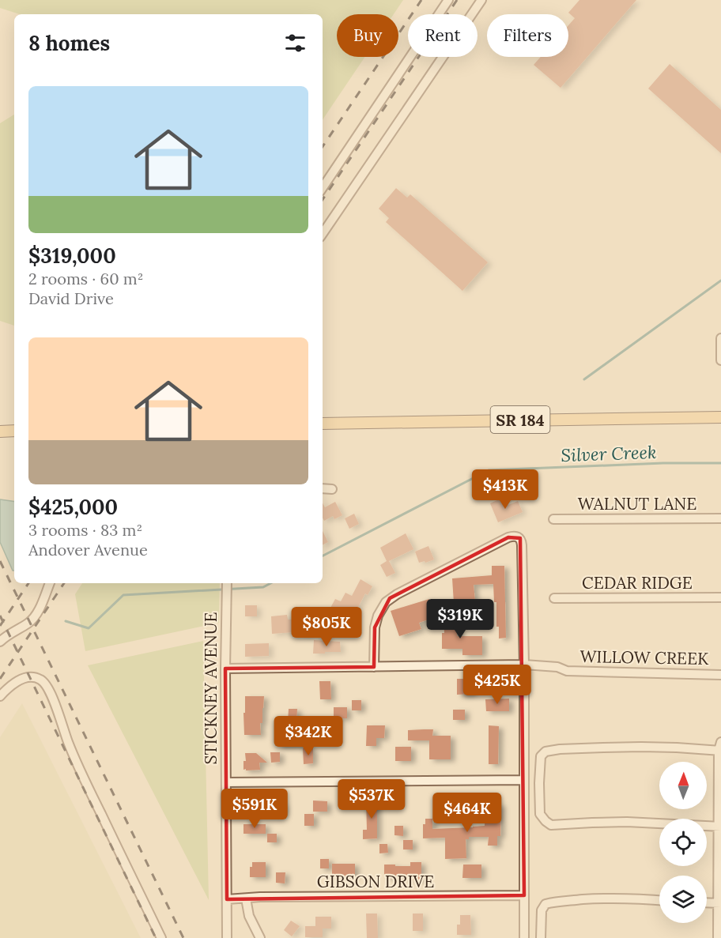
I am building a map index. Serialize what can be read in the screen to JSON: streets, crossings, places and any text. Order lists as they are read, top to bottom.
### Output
{
  "streets": {
    "main road": ["SR 184"],
    "street": [
      "WALNUT LANE",
      "CEDAR RIDGE",
      "WILLOW CREEK",
      "STICKNEY AVENUE",
      "GIBSON DRIVE"
    ]
  },
  "crossings": [
    ["WILLOW CREEK", "STICKNEY AVENUE"],
    ["STICKNEY AVENUE", "GIBSON DRIVE"]
  ],
  "water": ["Silver Creek"],
  "north": "top",
  "page": {
    "chip": ["Buy", "Rent", "Filters"],
    "heading": "8 homes",
    "list": [
      {
        "name": "$319,000",
        "note": "2 rooms · 60 m² · David Drive"
      },
      {
        "name": "$425,000",
        "note": "3 rooms · 83 m² · Andover Avenue"
      }
    ],
    "price": [
      "$413K",
      "$319K",
      "$805K",
      "$425K",
      "$342K",
      "$537K",
      "$591K",
      "$464K"
    ]
  }
}
